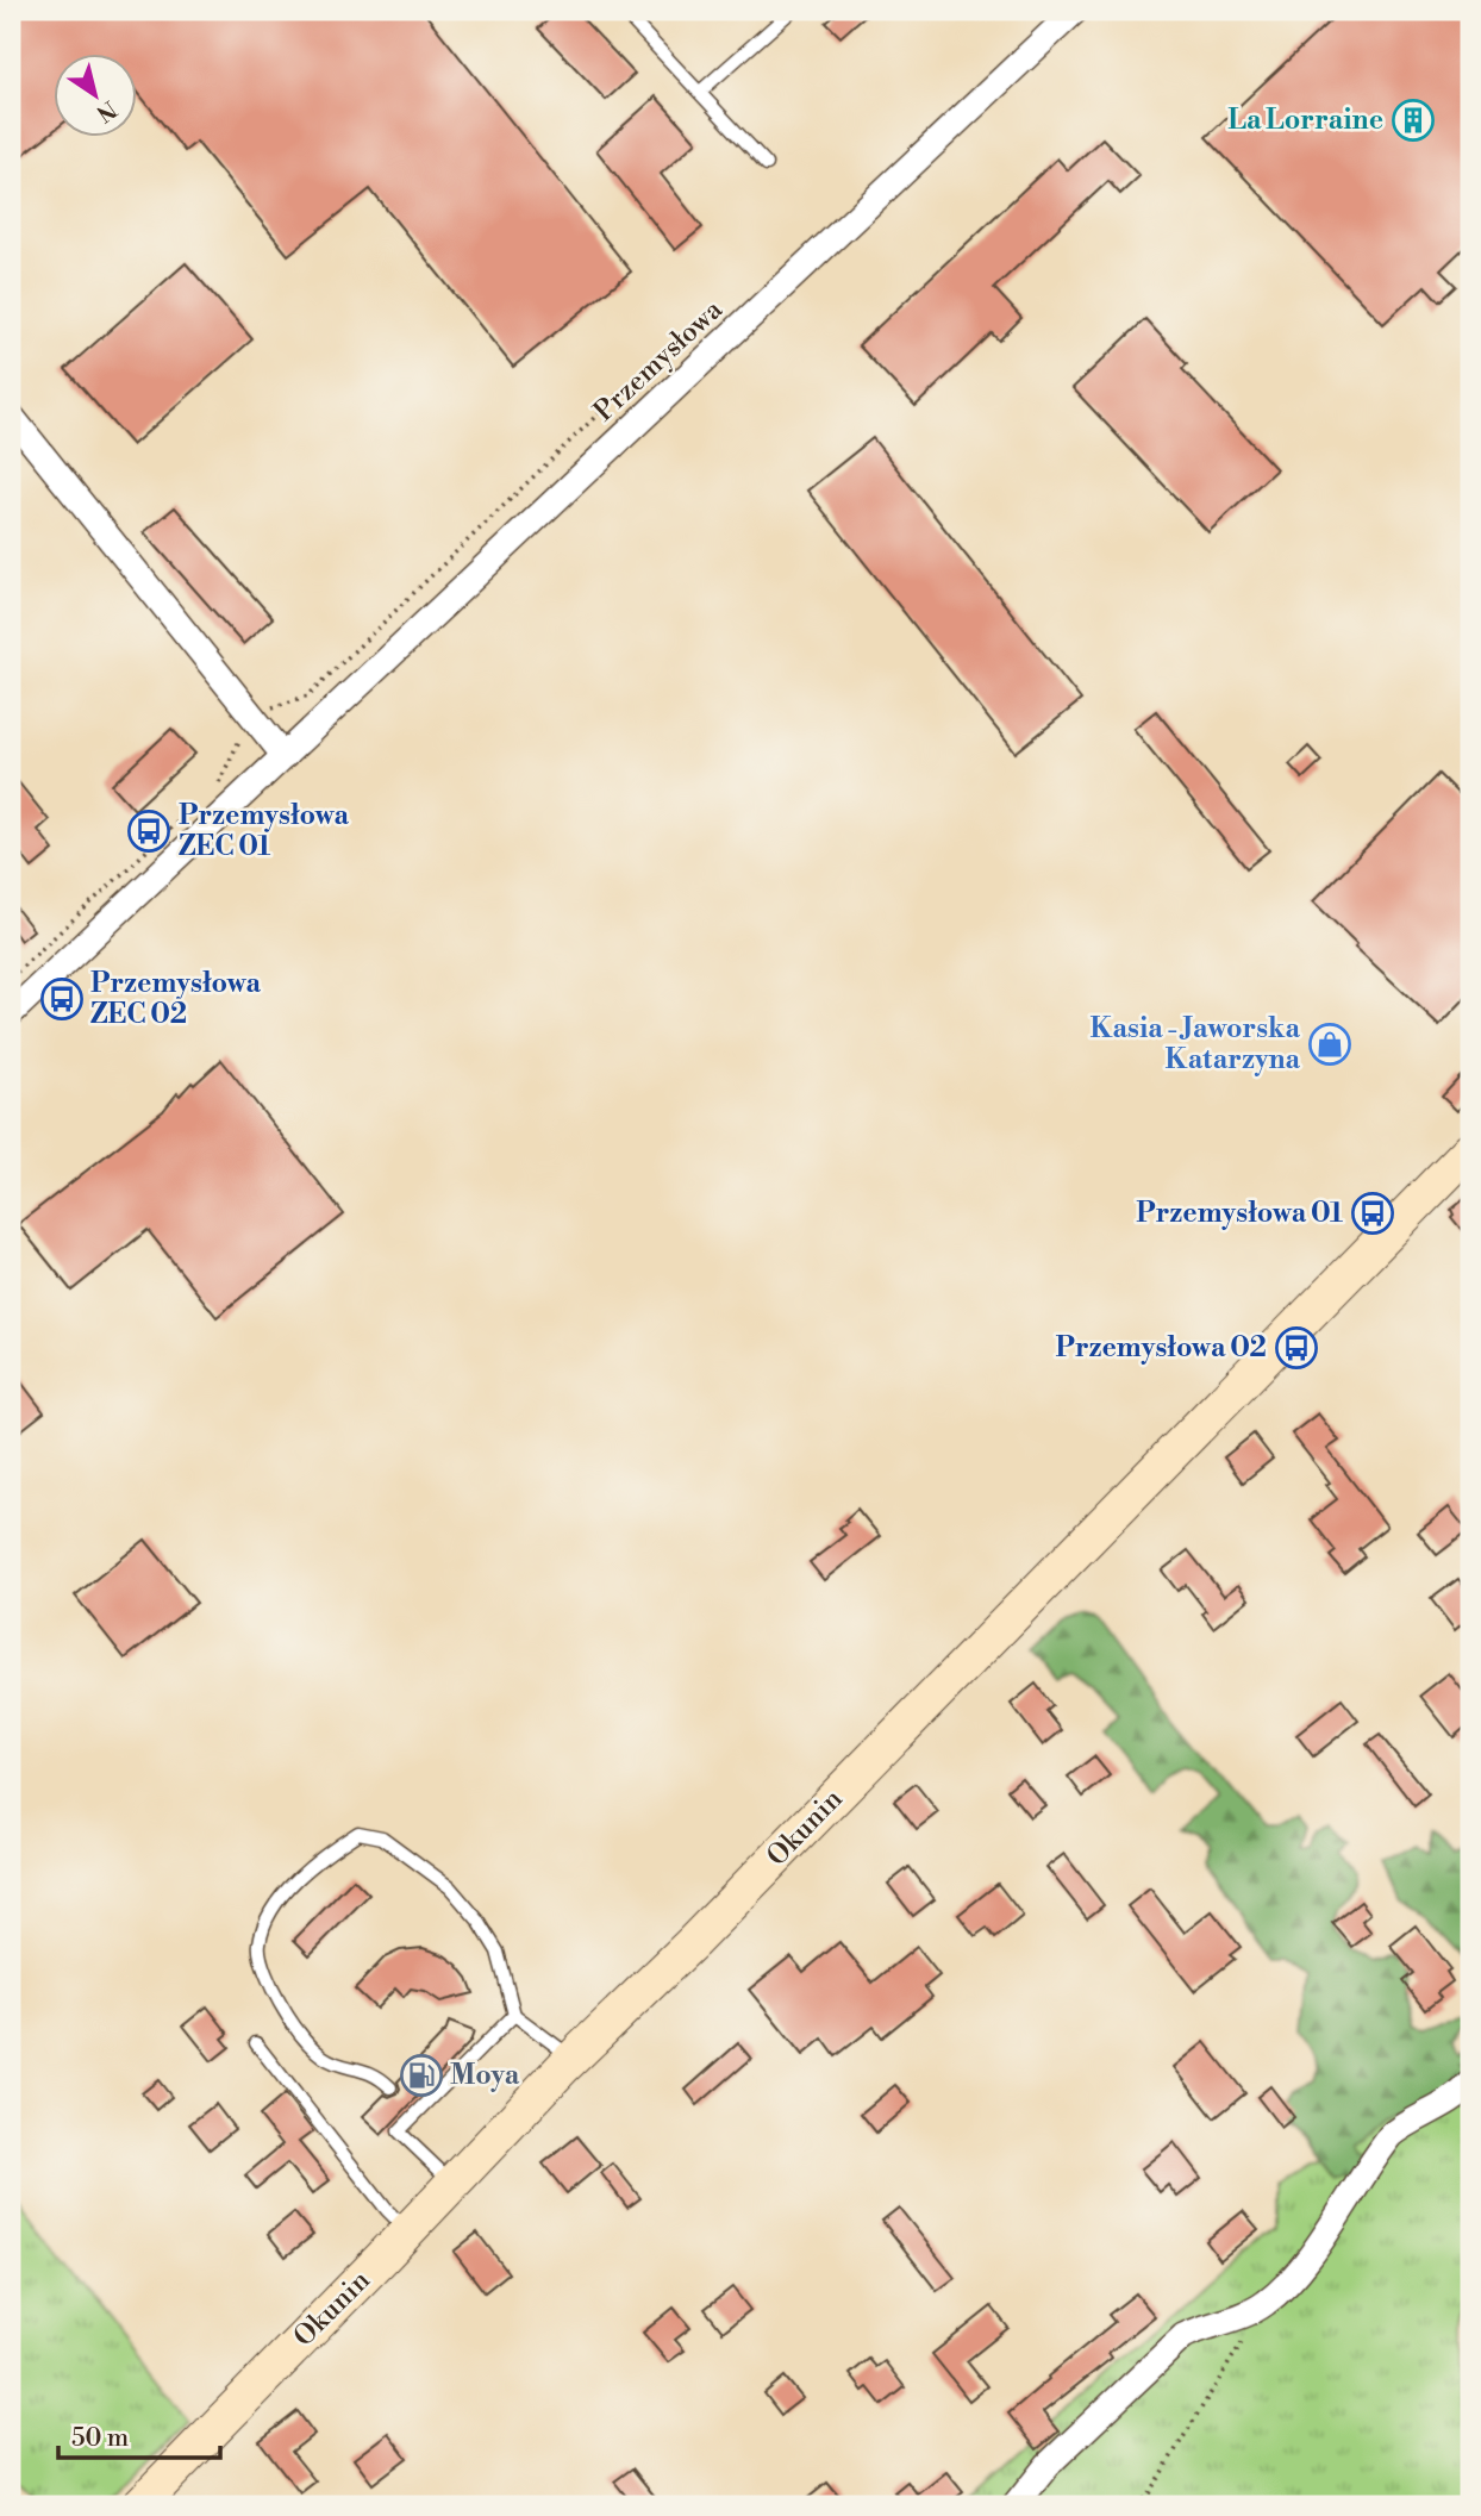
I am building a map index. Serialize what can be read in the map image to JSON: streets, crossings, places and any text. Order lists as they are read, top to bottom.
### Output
{
  "streets": {
    "main road": ["Okunin"],
    "street": ["Przemysłowa"]
  },
  "places": {
    "building": ["La Lorraine"],
    "bus stop": [
      "Przemysłowa ZEC 01",
      "Przemysłowa ZEC 02",
      "Przemysłowa 01",
      "Przemysłowa 02"
    ],
    "shop": ["Kasia - Jaworska Katarzyna"],
    "fuel station": ["Moya"]
  },
  "scale_bar": "50 m",
  "north": "bottom right"
}
